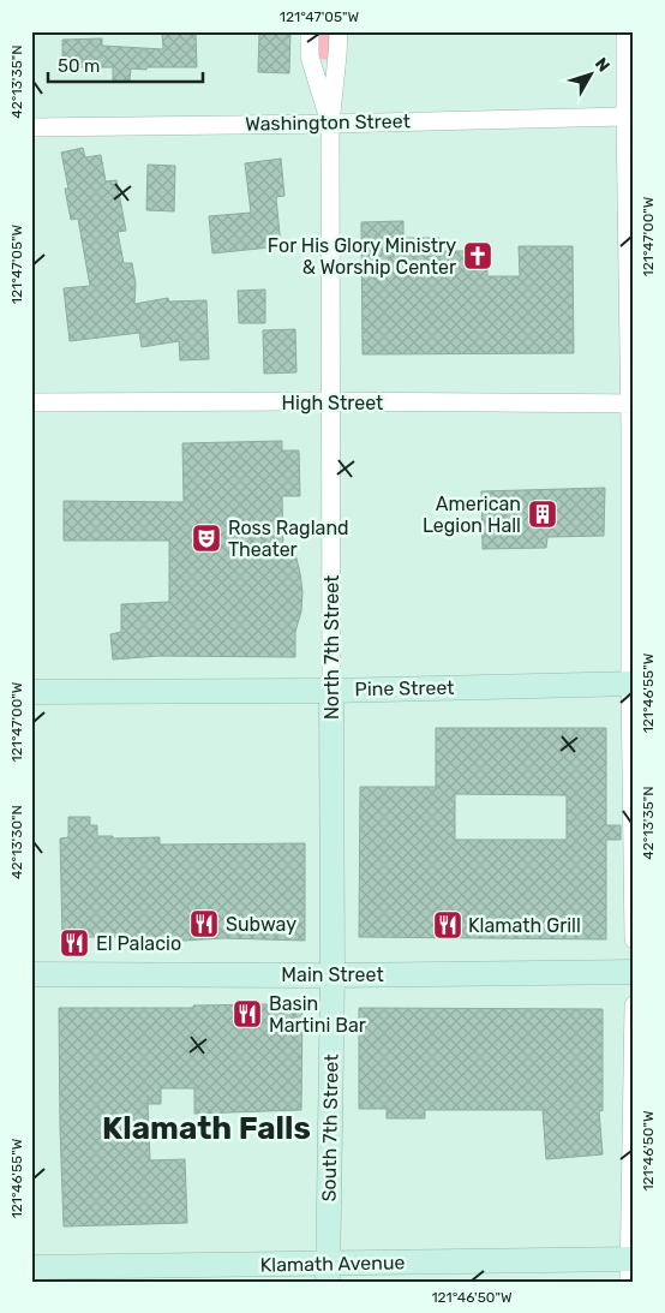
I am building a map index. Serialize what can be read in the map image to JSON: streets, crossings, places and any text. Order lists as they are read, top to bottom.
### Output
{
  "streets": {
    "main road": [
      "North 7th Street",
      "Pine Street",
      "Main Street",
      "South 7th Street",
      "Klamath Avenue"
    ],
    "street": ["Washington Street", "High Street"]
  },
  "crossings": [
    ["Washington Street", "North 7th Street"],
    ["High Street", "North 7th Street"],
    ["North 7th Street", "Pine Street"],
    ["North 7th Street", "Main Street"],
    ["North 7th Street", "South 7th Street"],
    ["Main Street", "South 7th Street"],
    ["South 7th Street", "Klamath Avenue"]
  ],
  "districts": ["Klamath Falls"],
  "places": {
    "church": ["For His Glory Ministry & Worship Center"],
    "building": ["American Legion Hall"],
    "theatre": ["Ross Ragland Theater"],
    "restaurant": [
      "Subway",
      "Klamath Grill",
      "El Palacio",
      "Basin Martini Bar"
    ]
  },
  "scale_bar": "50 m",
  "north": "top right",
  "coordinates": [
    "121°47'05\"W",
    "42°13'35\"N",
    "121°47'00\"W",
    "121°46'55\"W",
    "42°13'30\"N",
    "121°46'50\"W"
  ]
}
